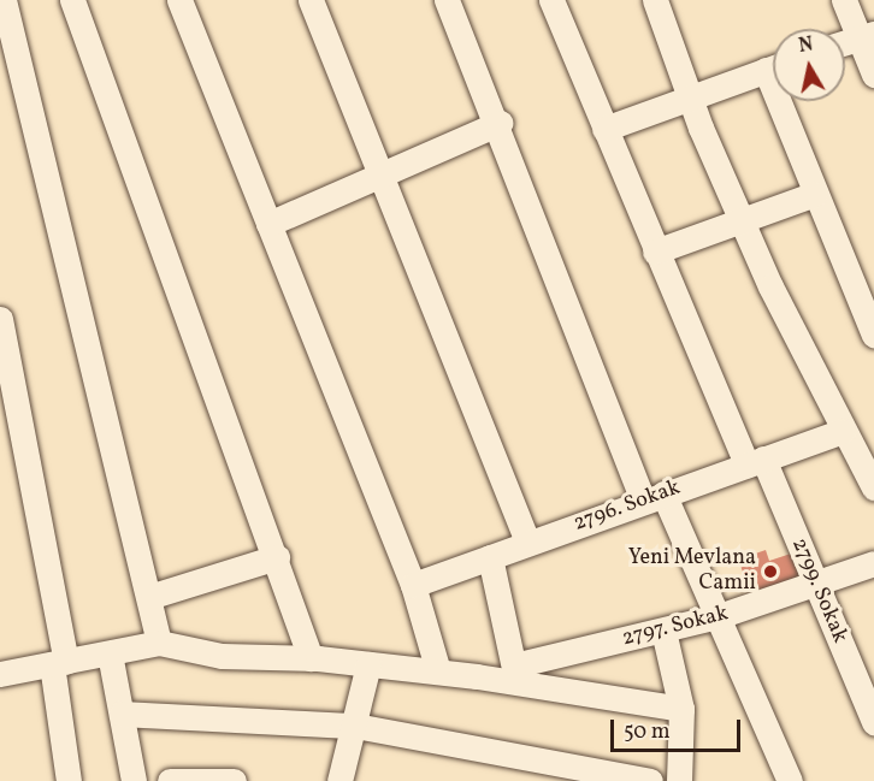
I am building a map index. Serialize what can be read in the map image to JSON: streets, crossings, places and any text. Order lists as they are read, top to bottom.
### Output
{
  "streets": {
    "street": ["2796. Sokak", "2799. Sokak", "2797. Sokak"]
  },
  "crossings": [
    ["2796. Sokak", "2799. Sokak"],
    ["2799. Sokak", "2797. Sokak"]
  ],
  "places": ["Yeni Mevlana Camii"],
  "scale_bar": "50 m",
  "north": "top"
}
